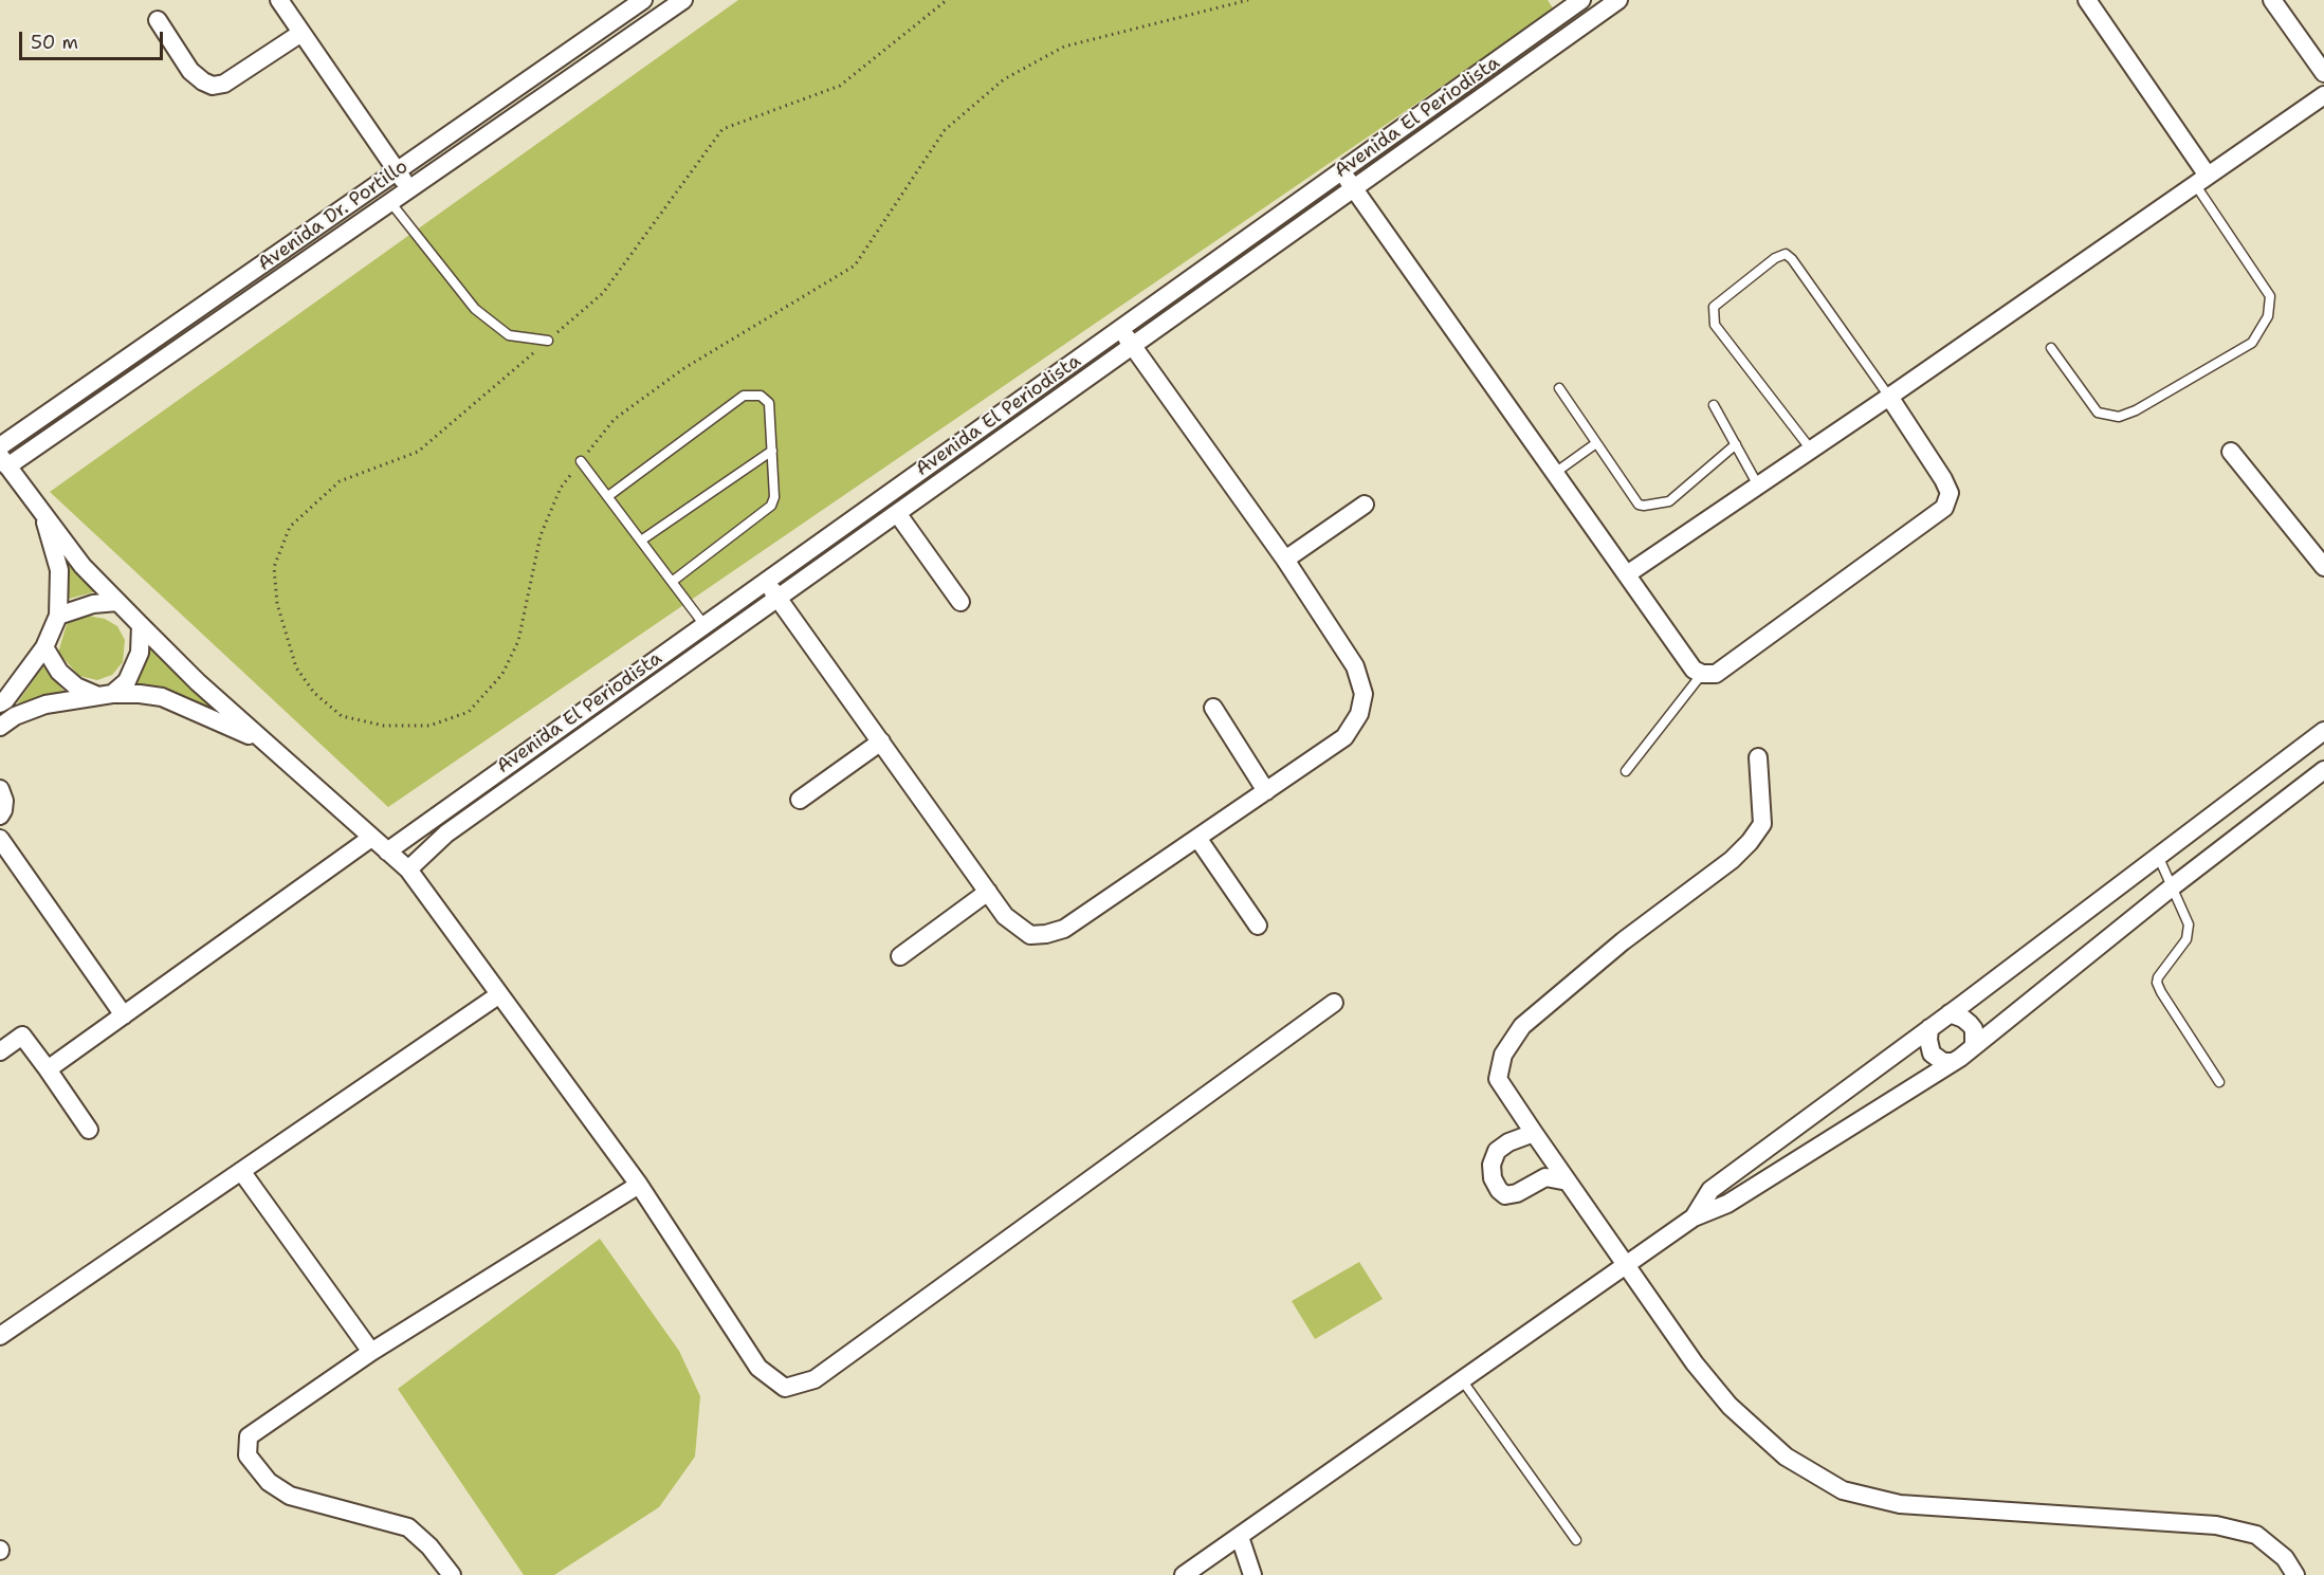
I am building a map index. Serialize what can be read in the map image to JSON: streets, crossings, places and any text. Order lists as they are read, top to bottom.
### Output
{
  "streets": {
    "street": ["Avenida El Periodista", "Avenida Dr. Portillo"]
  },
  "scale_bar": "50 m"
}
